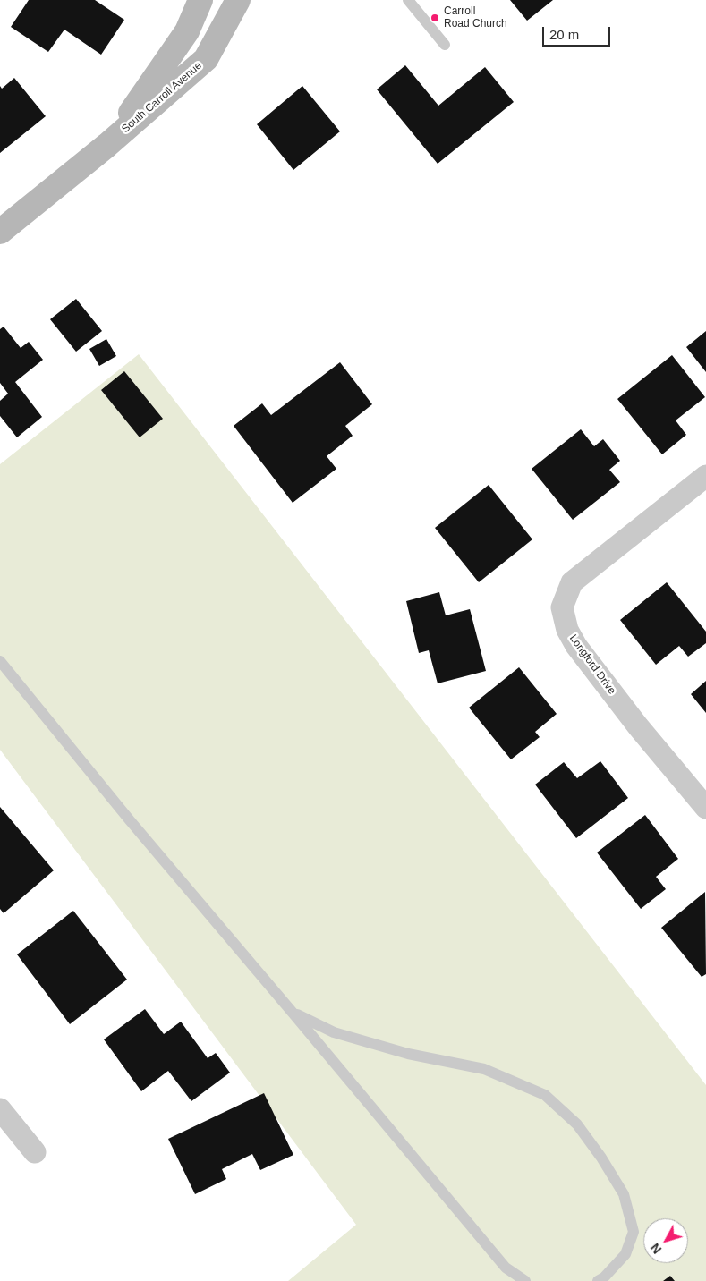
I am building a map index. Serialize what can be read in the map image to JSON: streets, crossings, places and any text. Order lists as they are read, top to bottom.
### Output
{
  "streets": {
    "main road": ["South Carroll Avenue"],
    "street": ["Longford Drive"]
  },
  "places": ["Carroll Road Church"],
  "scale_bar": "20 m",
  "north": "bottom left"
}
